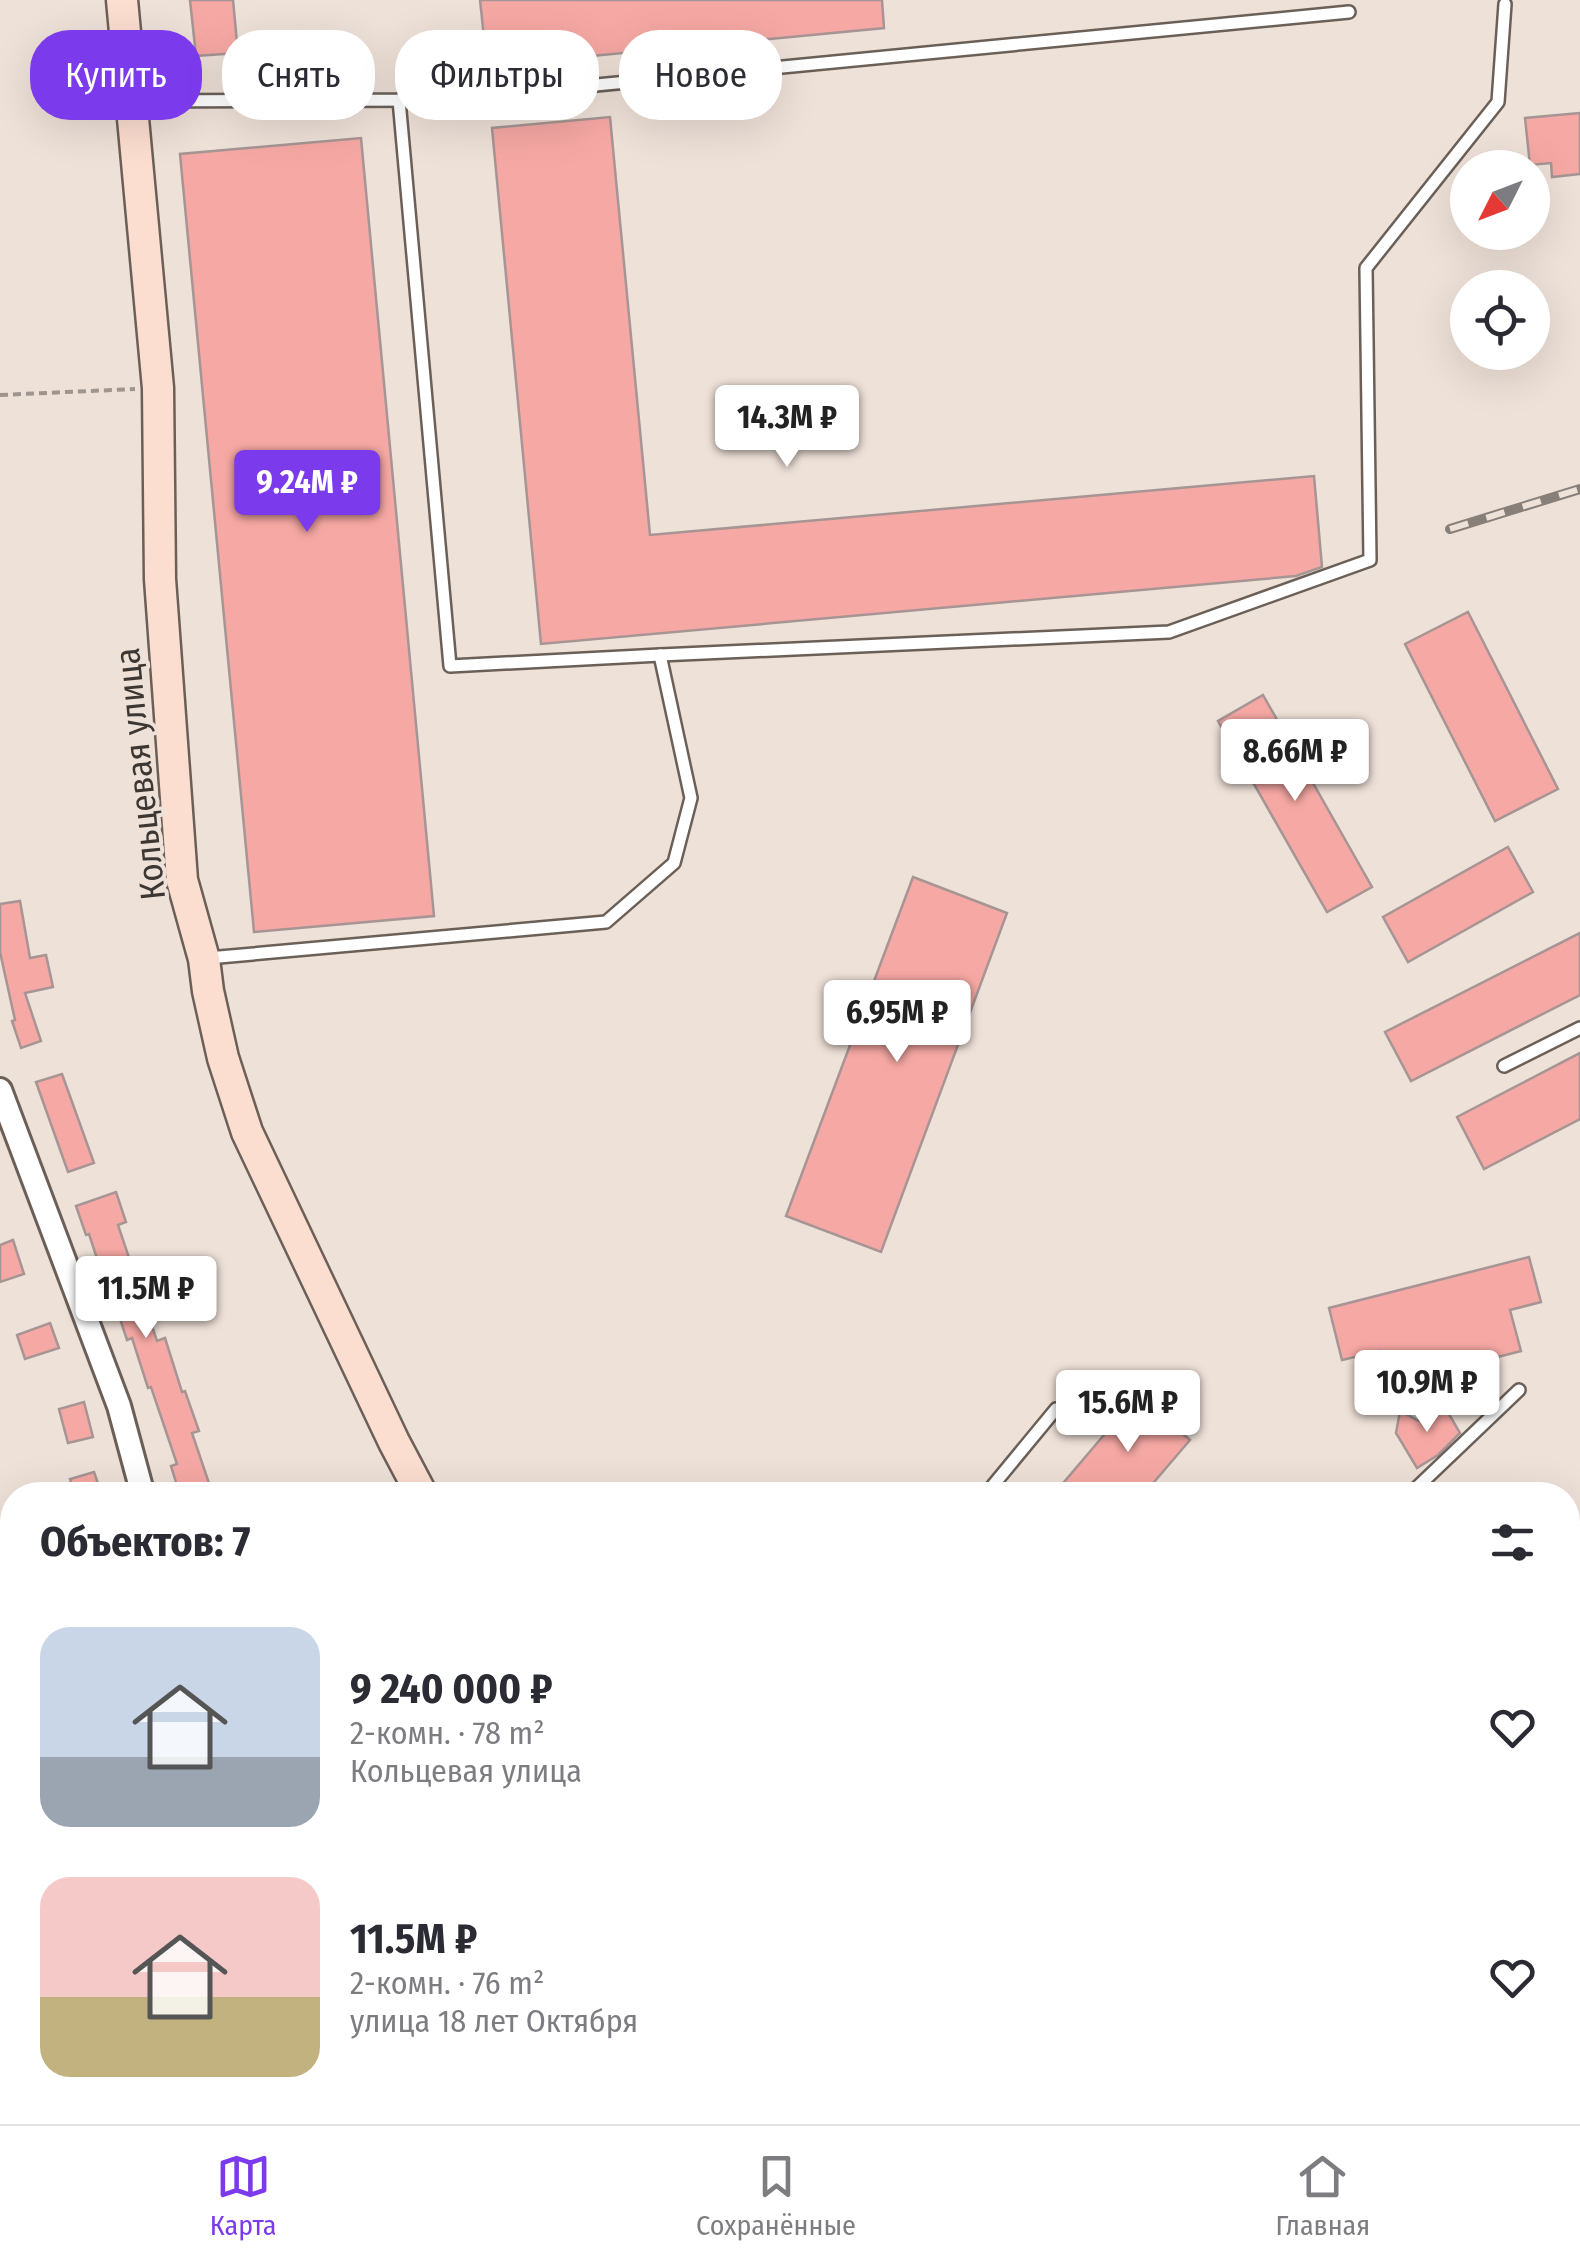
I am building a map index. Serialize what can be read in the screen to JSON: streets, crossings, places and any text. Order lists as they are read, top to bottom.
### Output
{
  "streets": {
    "street": ["Кольцевая улица"]
  },
  "north": "bottom left",
  "page": {
    "chip": [
      "Купить",
      "Снять",
      "Фильтры",
      "Новое"
    ],
    "price": [
      "14.3M ₽",
      "9.24M ₽",
      "8.66M ₽",
      "6.95M ₽",
      "11.5M ₽",
      "10.9M ₽",
      "15.6M ₽"
    ],
    "heading": "Объектов: 7",
    "list": [
      {
        "name": "9 240 000 ₽",
        "note": "2-комн. · 78 m² · Кольцевая улица"
      },
      {
        "name": "11.5M ₽",
        "note": "2-комн. · 76 m² · улица 18 лет Октября"
      }
    ],
    "tabs": ["Карта", "Сохранённые", "Главная"]
  }
}
